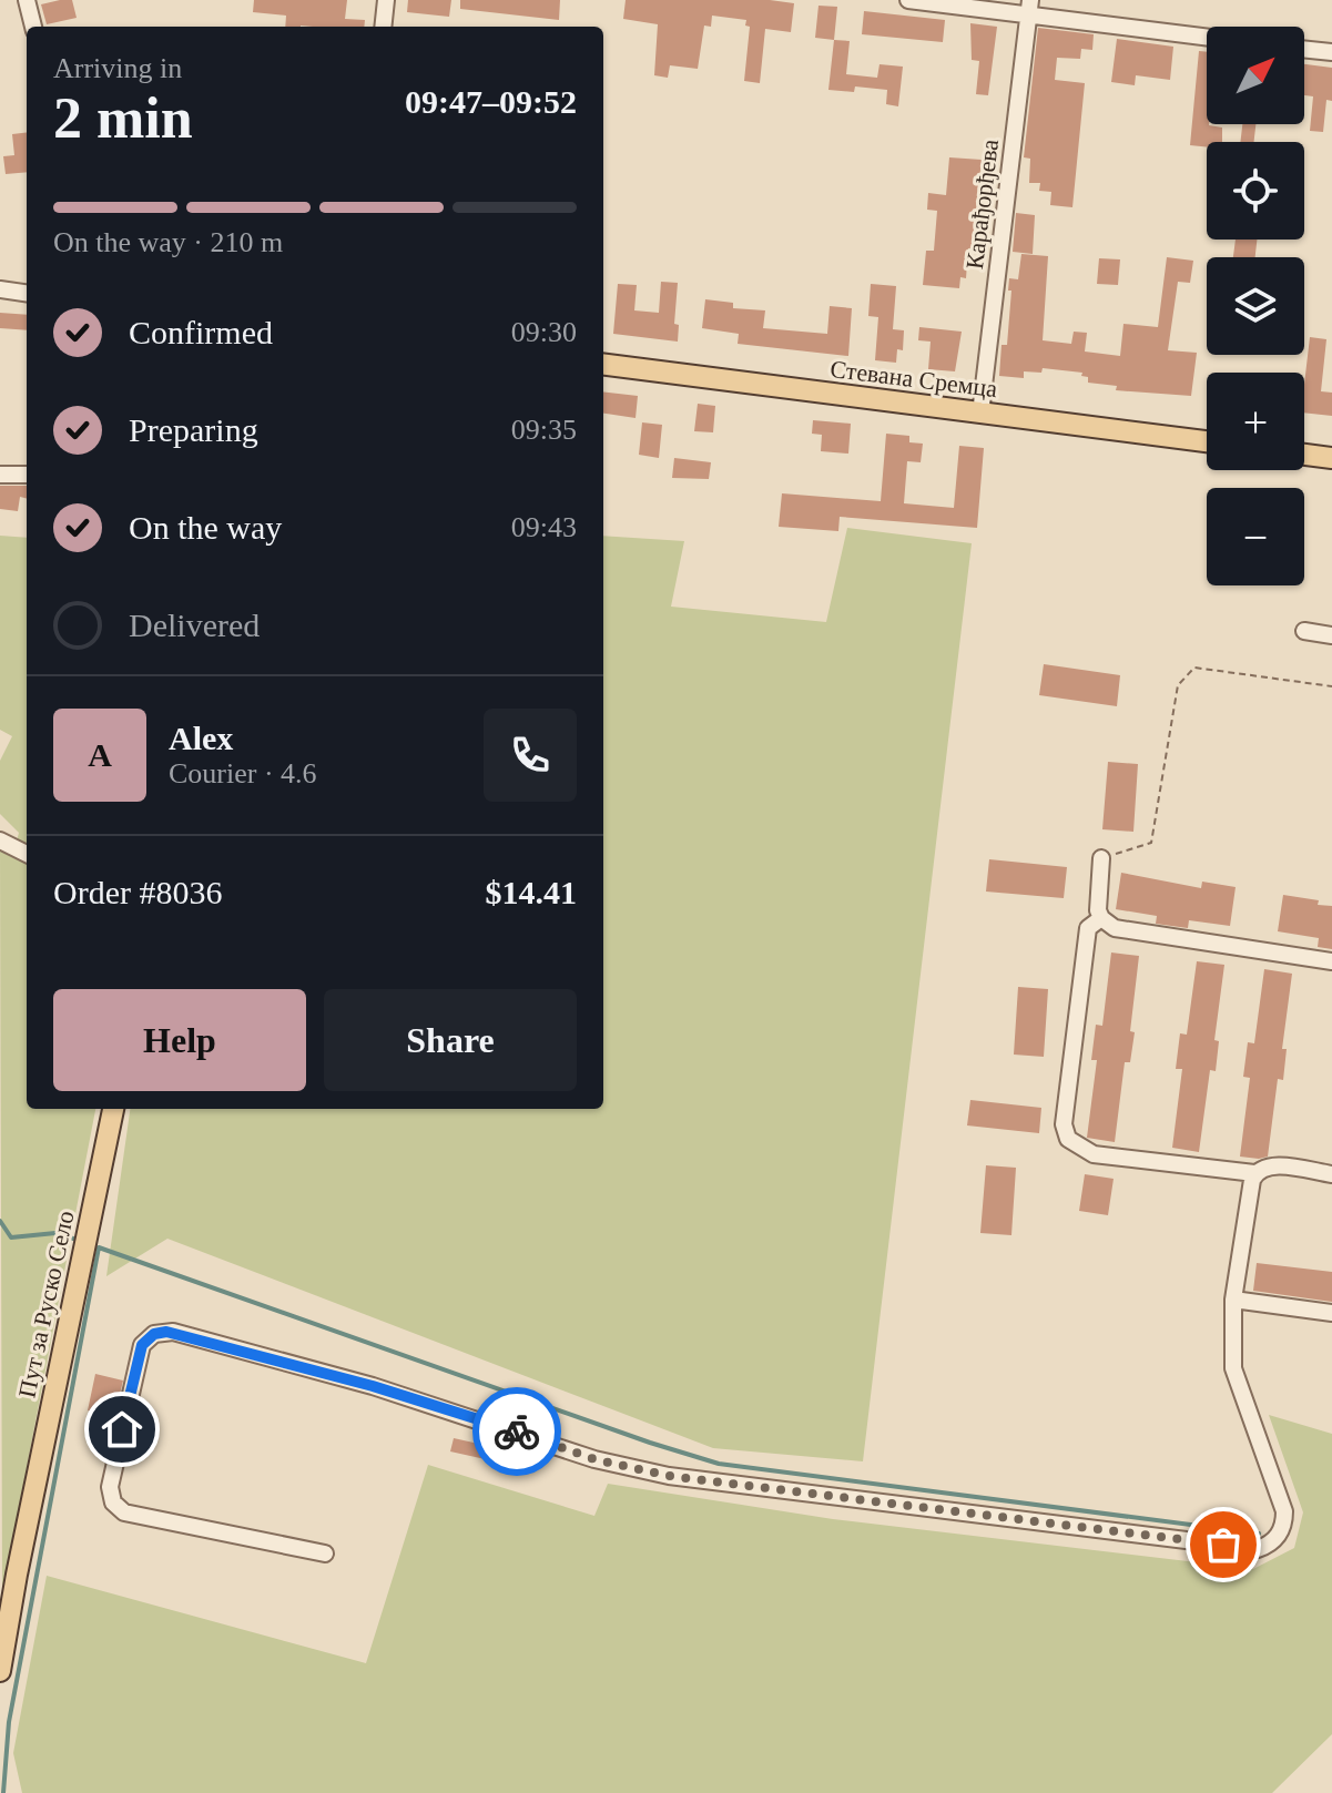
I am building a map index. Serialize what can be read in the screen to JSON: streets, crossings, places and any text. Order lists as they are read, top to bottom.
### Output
{
  "streets": {
    "main road": ["Стевана Сремца", "Пут за Руско Село"],
    "street": ["Карађорђева"]
  },
  "crossings": [
    ["Карађорђева", "Стевана Сремца"]
  ],
  "north": "top right",
  "page": {
    "map_buttons": ["+", "−"],
    "heading": ["2 min", "Arriving in", "09:47–09:52"],
    "panel": [
      "Alex",
      "Courier · 4.6",
      "Order #8036",
      "$14.41"
    ],
    "bar": "On the way · 210 m",
    "list": [
      ["Confirmed", "09:30"],
      ["Preparing", "09:35"],
      ["On the way", "09:43"],
      "Delivered"
    ],
    "round": "A",
    "buttons": ["Help", "Share"]
  }
}
